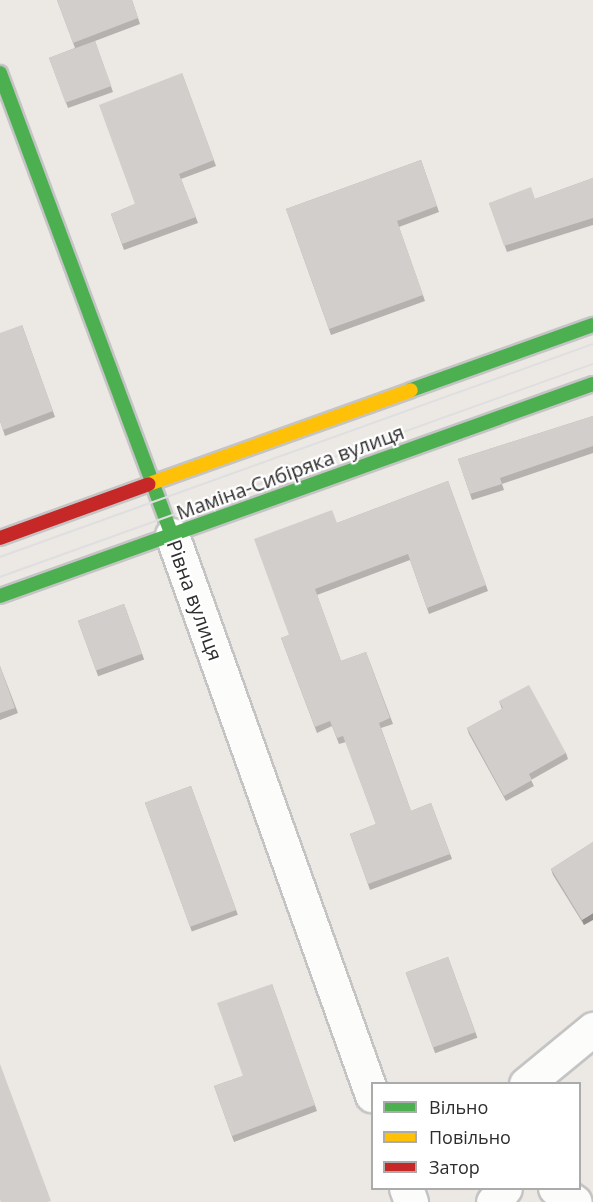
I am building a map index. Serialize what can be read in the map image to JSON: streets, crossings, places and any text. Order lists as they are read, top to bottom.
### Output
{
  "streets": {
    "main road": ["Маміна-Сибіряка вулиця", "Рівна вулиця"]
  },
  "crossings": [
    ["Маміна-Сибіряка вулиця", "Рівна вулиця"]
  ],
  "legend": ["Вільно", "Повільно", "Затор"]
}
